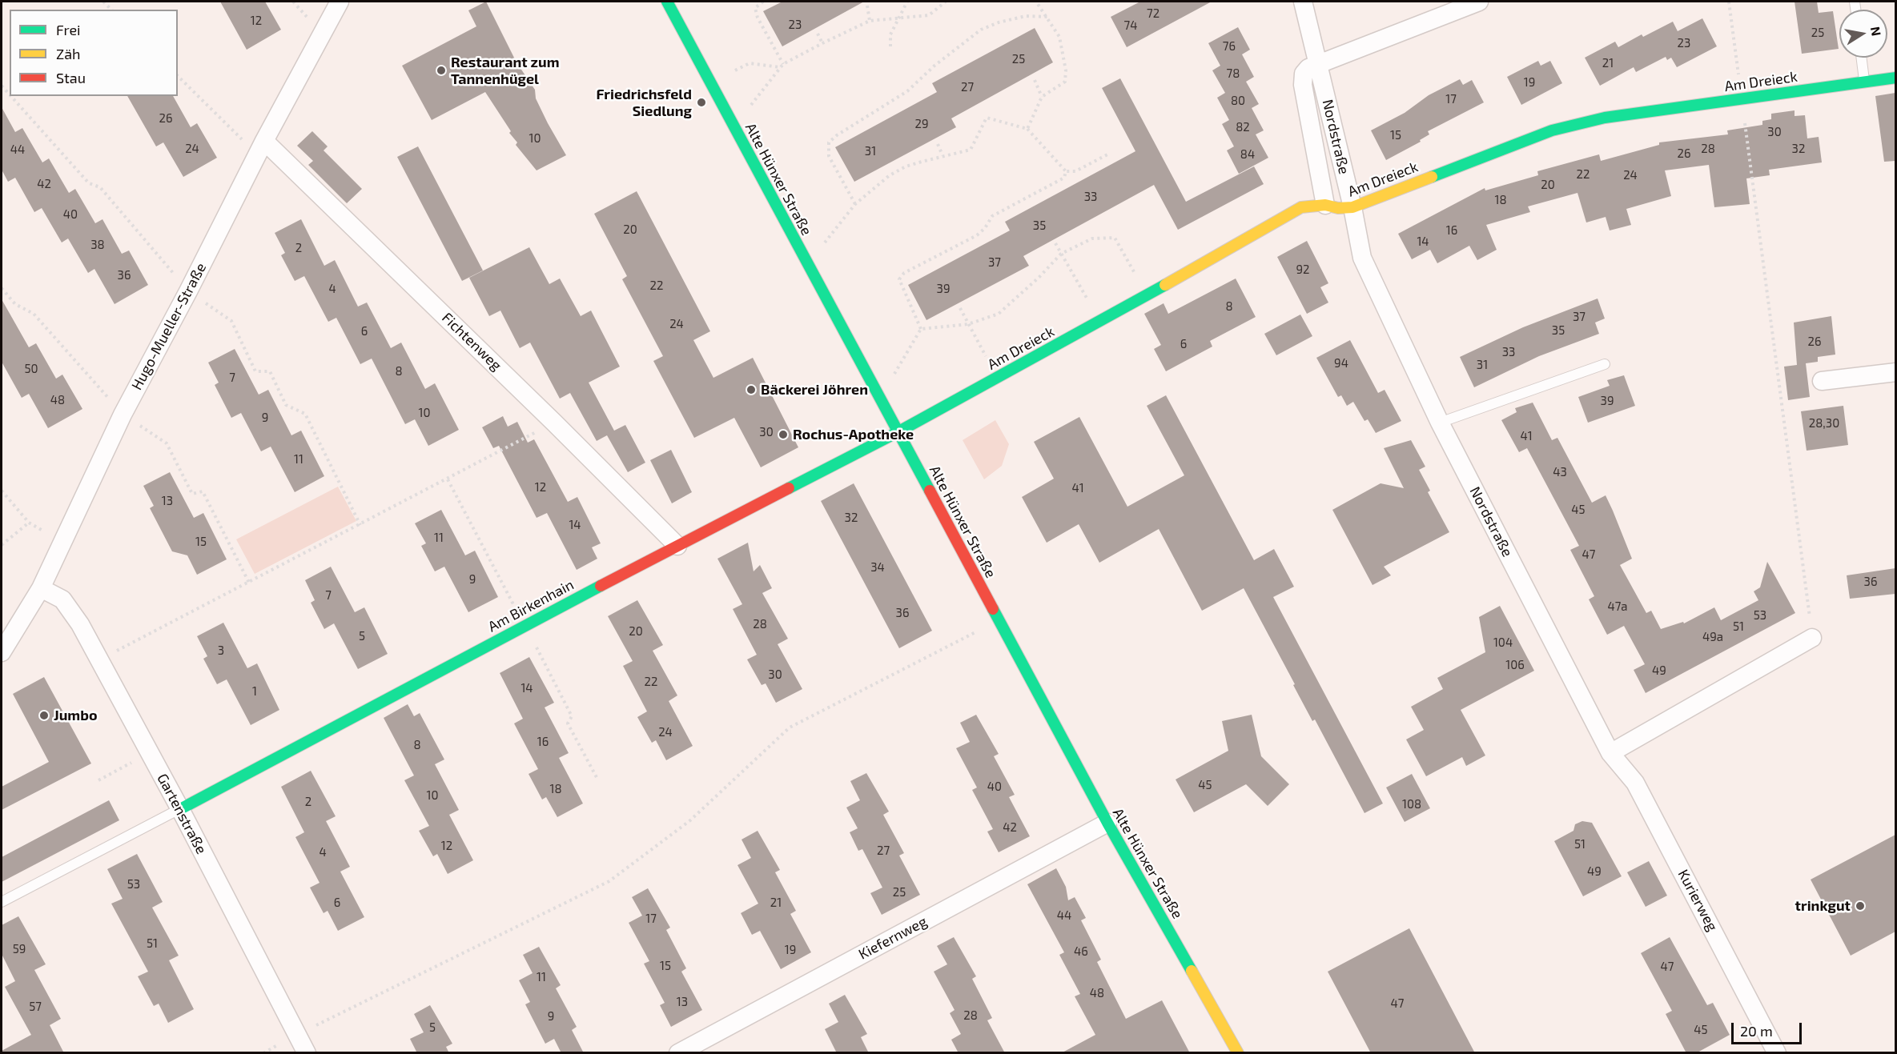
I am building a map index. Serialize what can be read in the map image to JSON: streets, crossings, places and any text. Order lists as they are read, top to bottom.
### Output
{
  "streets": {
    "street": [
      "Am Dreieck",
      "Nordstraße",
      "Alte Hünxer Straße",
      "Hugo-Mueller-Straße",
      "Fichtenweg",
      "Am Birkenhain",
      "Gartenstraße",
      "Kurierweg",
      "Kiefernweg"
    ]
  },
  "crossings": [
    ["Am Dreieck", "Nordstraße"],
    ["Am Dreieck", "Alte Hünxer Straße"],
    ["Am Dreieck", "Am Birkenhain"],
    ["Nordstraße", "Kurierweg"],
    ["Alte Hünxer Straße", "Am Birkenhain"],
    ["Alte Hünxer Straße", "Kiefernweg"],
    ["Hugo-Mueller-Straße", "Fichtenweg"],
    ["Hugo-Mueller-Straße", "Gartenstraße"],
    ["Fichtenweg", "Am Birkenhain"],
    ["Am Birkenhain", "Gartenstraße"]
  ],
  "places": [
    "Restaurant zum Tannenhügel",
    "Friedrichsfeld Siedlung",
    "Bäckerei Jöhren",
    "Rochus-Apotheke",
    "Jumbo",
    "trinkgut"
  ],
  "house_numbers": [
    "72",
    "12",
    "23",
    "74",
    "25",
    "23",
    "76",
    "25",
    "21",
    "78",
    "19",
    "27",
    "17",
    "80",
    "26",
    "29",
    "82",
    "30",
    "15",
    "10",
    "24",
    "28",
    "32",
    "44",
    "31",
    "26",
    "84",
    "22",
    "24",
    "42",
    "20",
    "33",
    "18",
    "40",
    "35",
    "20",
    "16",
    "14",
    "38",
    "2",
    "37",
    "92",
    "36",
    "22",
    "4",
    "39",
    "8",
    "37",
    "24",
    "35",
    "6",
    "26",
    "6",
    "33",
    "94",
    "31",
    "50",
    "8",
    "7",
    "48",
    "39",
    "10",
    "9",
    "28,30",
    "30",
    "41",
    "11",
    "43",
    "12",
    "41",
    "13",
    "45",
    "32",
    "14",
    "11",
    "15",
    "47",
    "34",
    "9",
    "36",
    "7",
    "47a",
    "36",
    "53",
    "28",
    "51",
    "20",
    "5",
    "49a",
    "104",
    "3",
    "106",
    "49",
    "30",
    "22",
    "14",
    "1",
    "24",
    "16",
    "8",
    "45",
    "40",
    "18",
    "10",
    "2",
    "108",
    "42",
    "51",
    "12",
    "27",
    "4",
    "49",
    "53",
    "25",
    "6",
    "21",
    "44",
    "17",
    "51",
    "59",
    "19",
    "46",
    "15",
    "47",
    "11",
    "48",
    "13",
    "47",
    "57",
    "28",
    "9",
    "5",
    "45"
  ],
  "legend": ["Frei", "Zäh", "Stau"],
  "scale_bar": "20 m",
  "north": "right"
}
